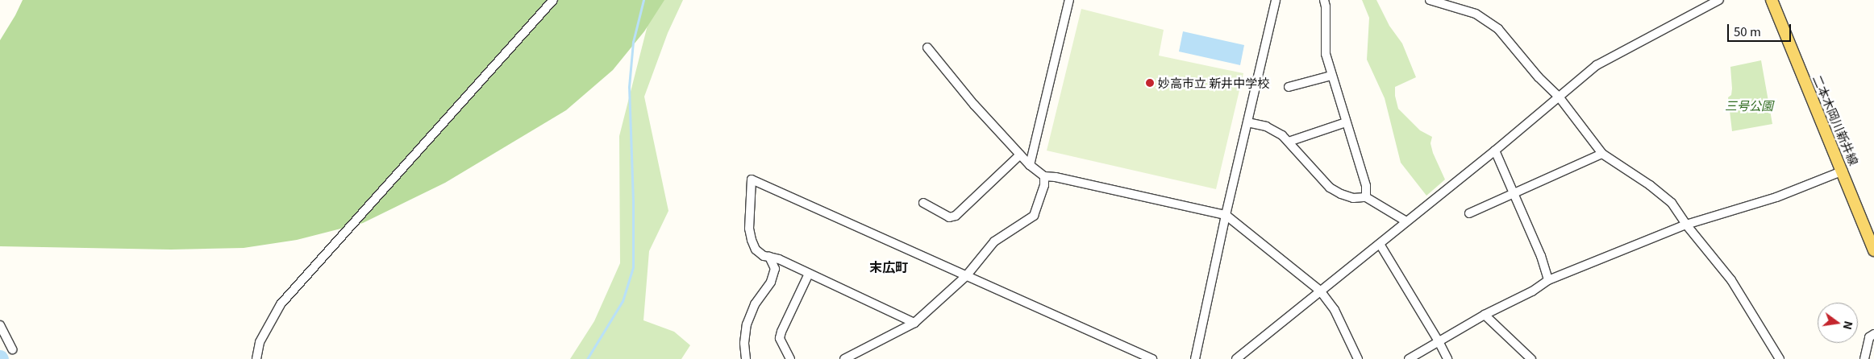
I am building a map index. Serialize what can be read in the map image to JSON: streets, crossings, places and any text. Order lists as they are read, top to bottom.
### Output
{
  "streets": {
    "main road": ["二本木岡川新井線"]
  },
  "districts": ["末広町"],
  "parks": ["三号公園"],
  "places": ["妙高市立 新井中学校"],
  "scale_bar": "50 m",
  "north": "right"
}
